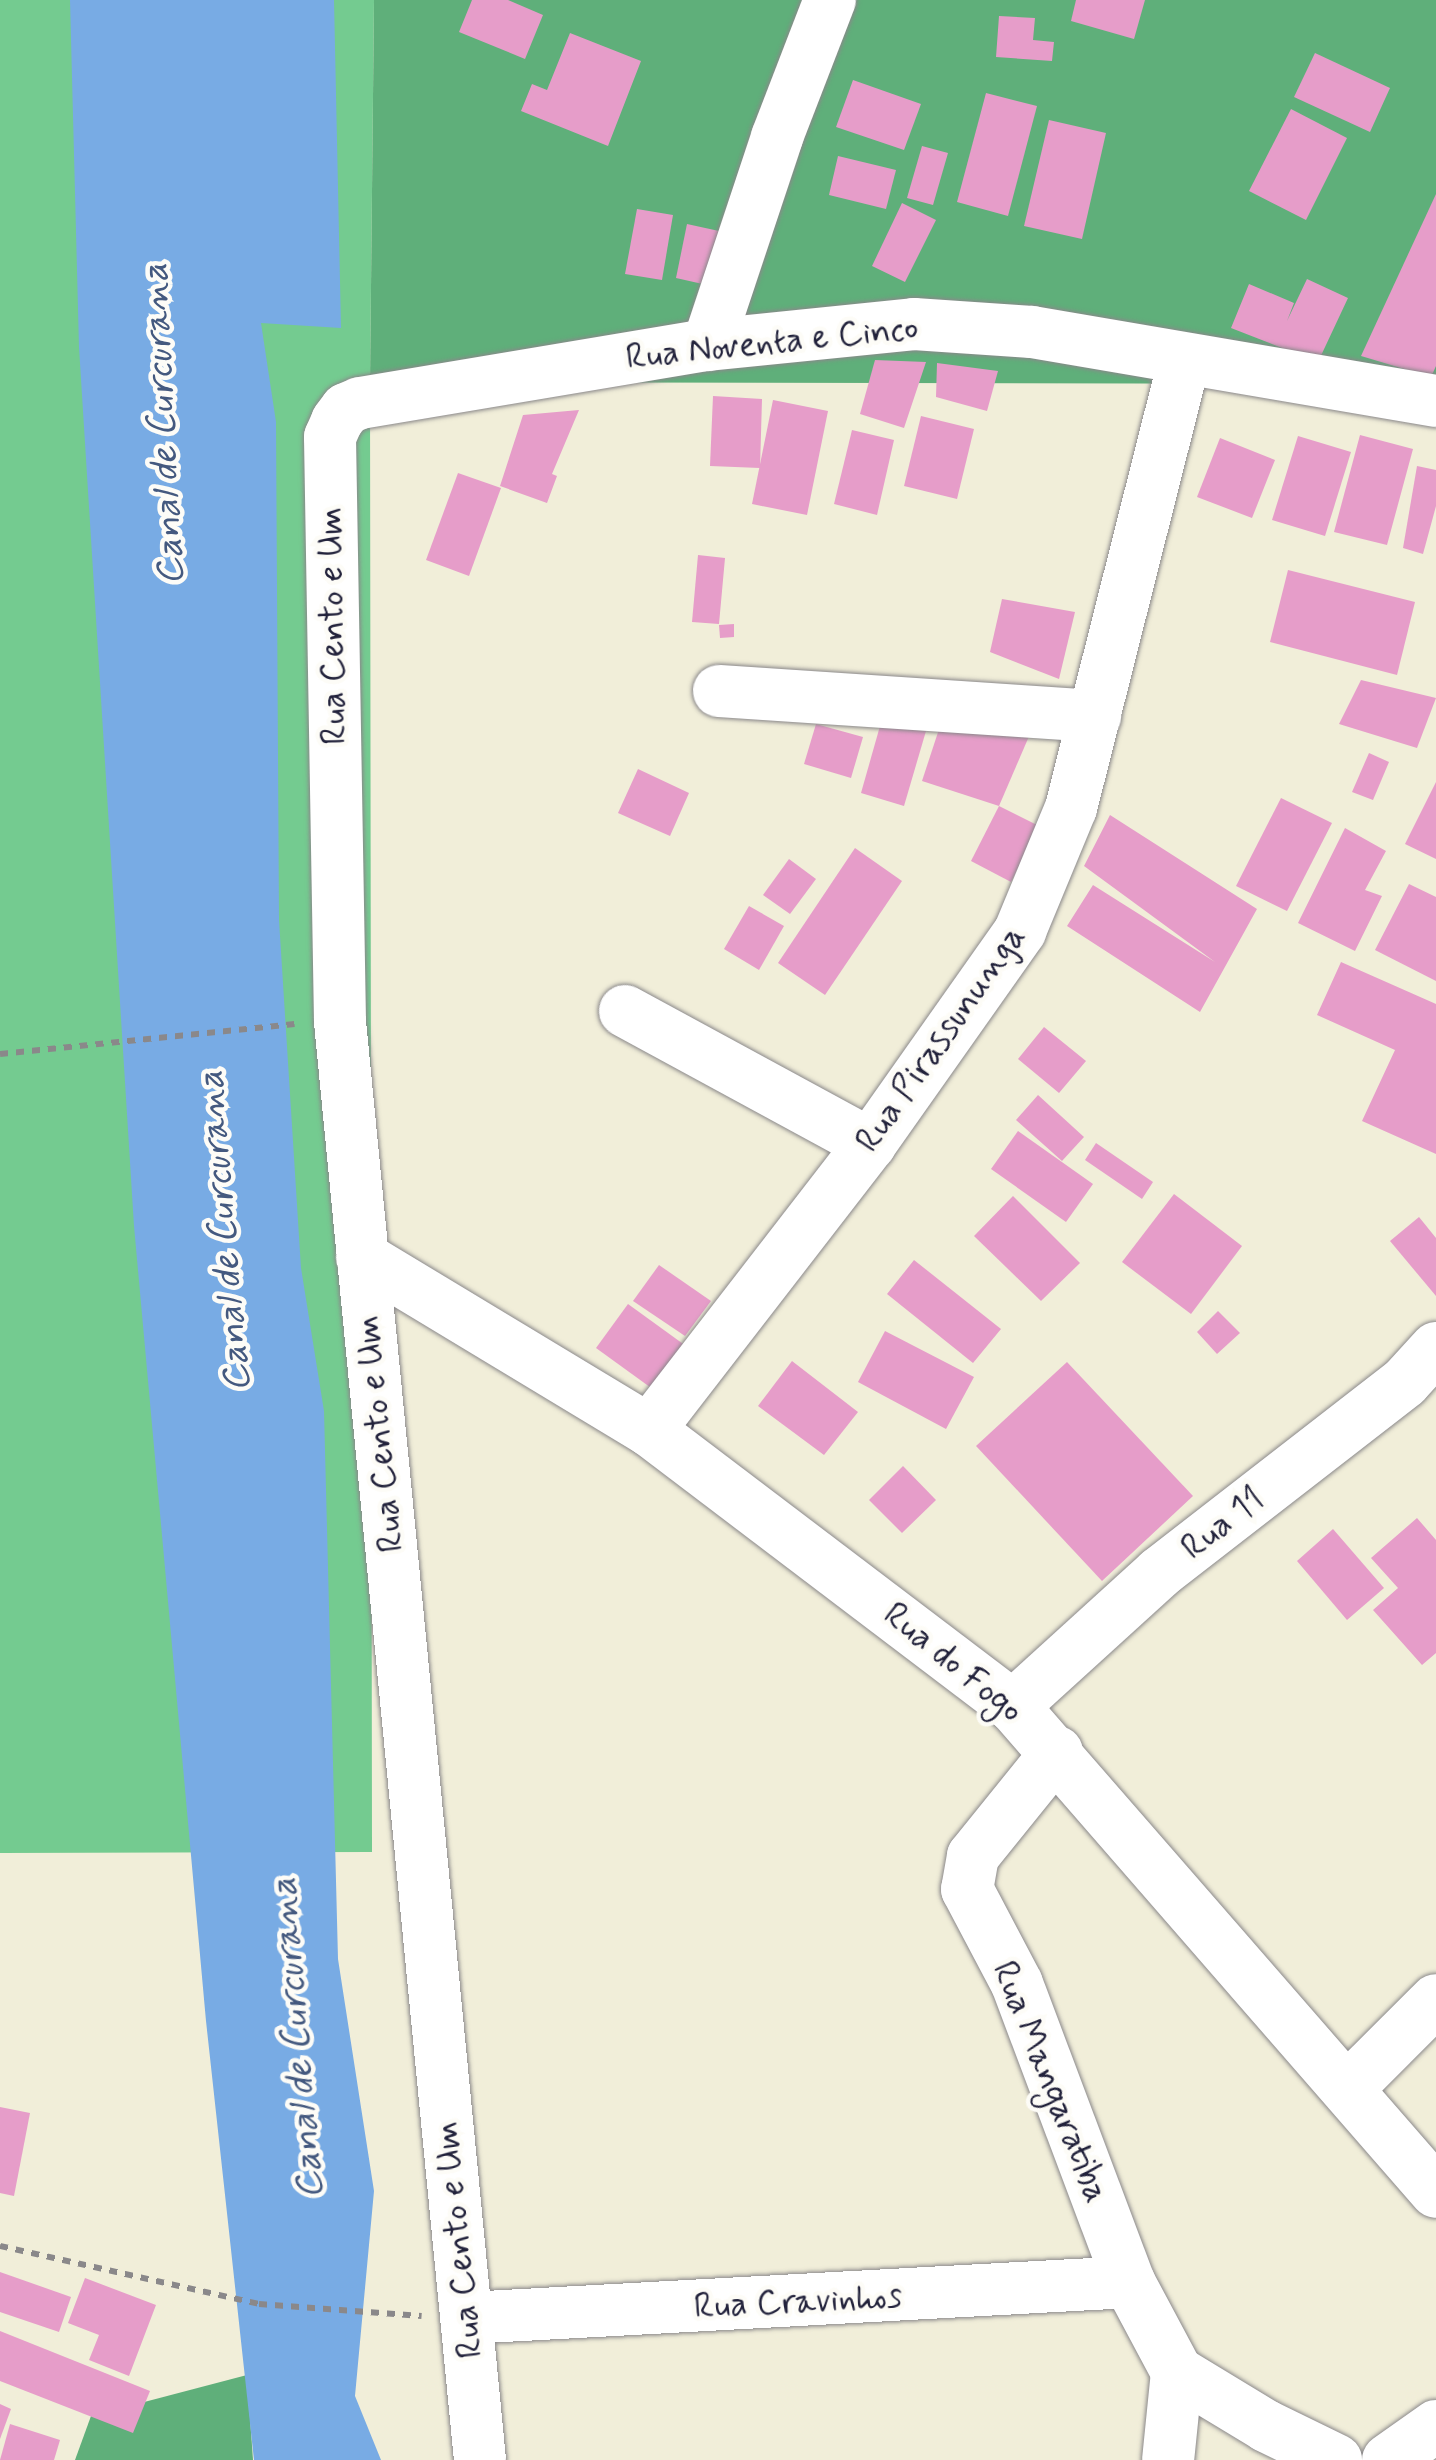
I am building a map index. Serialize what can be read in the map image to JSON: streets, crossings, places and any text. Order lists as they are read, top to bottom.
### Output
{
  "streets": {
    "street": [
      "Rua Noventa e Cinco",
      "Rua Cento e Um",
      "Rua Pirassununga",
      "Rua 11",
      "Rua do Fogo",
      "Rua Mangaratiba",
      "Rua Cravinhos"
    ]
  },
  "crossings": [
    ["Rua Noventa e Cinco", "Rua Cento e Um"],
    ["Rua Noventa e Cinco", "Rua Pirassununga"],
    ["Rua Cento e Um", "Rua do Fogo"],
    ["Rua Cento e Um", "Rua Cravinhos"],
    ["Rua Pirassununga", "Rua do Fogo"],
    ["Rua 11", "Rua do Fogo"],
    ["Rua do Fogo", "Rua Mangaratiba"],
    ["Rua Mangaratiba", "Rua Cravinhos"]
  ],
  "water": ["Canal de Curcurana"]
}
